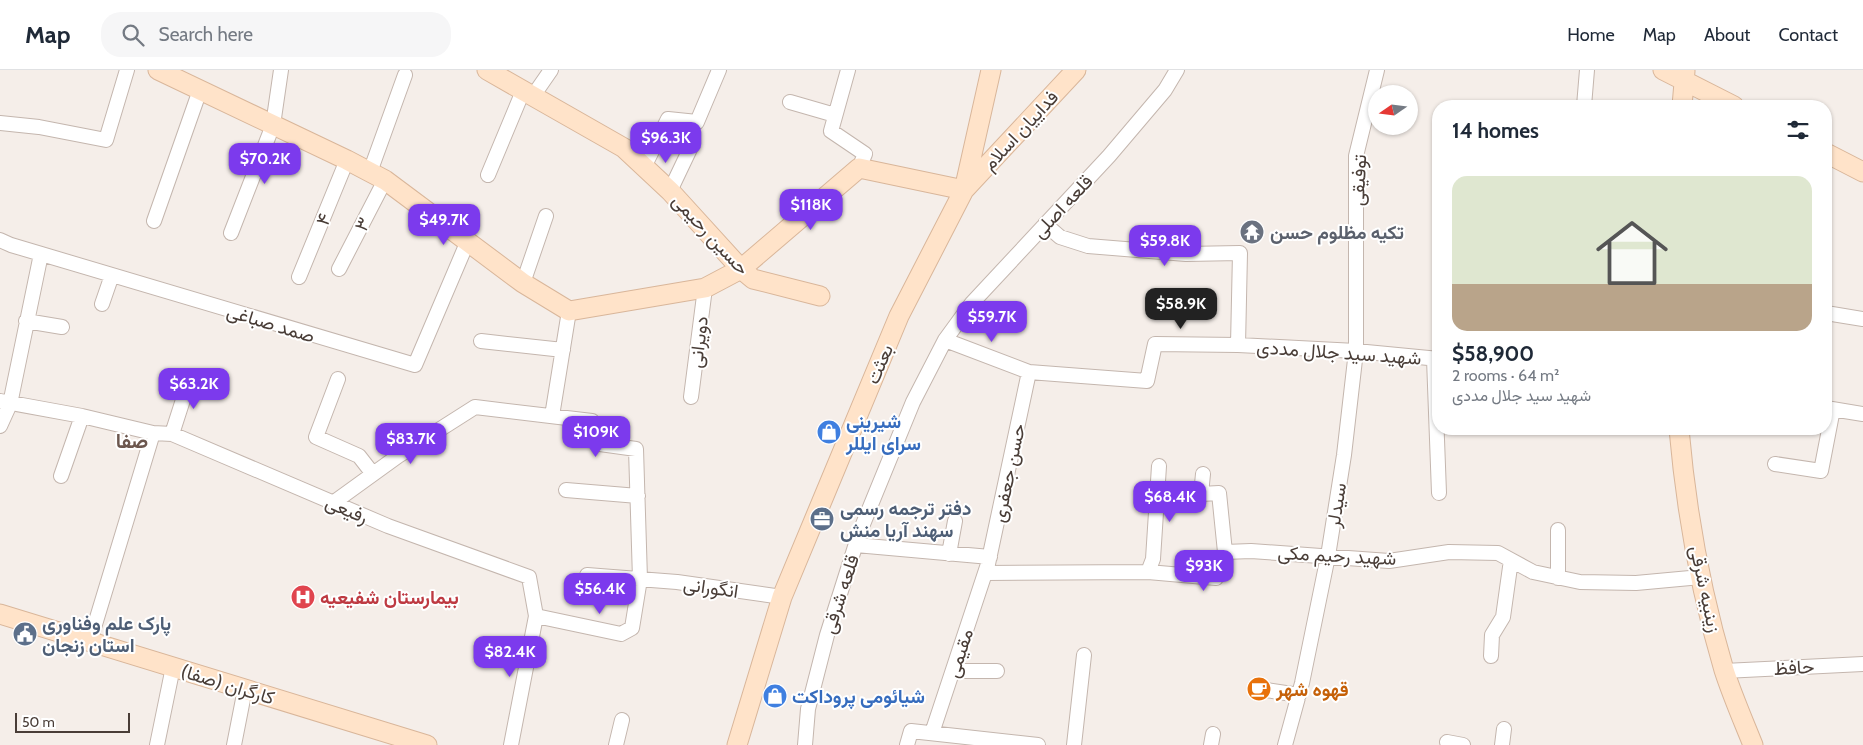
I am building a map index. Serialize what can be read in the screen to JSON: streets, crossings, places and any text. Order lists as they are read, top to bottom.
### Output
{
  "streets": {
    "main road": [
      "فداییان اسلام",
      "حسین رحیمی",
      "بعثت",
      "زینبیه شرقی",
      "کارگران (صفا)"
    ],
    "street": [
      "توفیقی",
      "قلعه اصلی",
      "۴",
      "۳",
      "صمد صباغی",
      "دویرانی",
      "شهید سید جلال مددی",
      "حسن جعفری",
      "سیدلر",
      "رفیعی",
      "شهید رحیم مکی",
      "انگورانی",
      "قلعه شرقی",
      "مقیمی",
      "حافظ"
    ]
  },
  "crossings": [
    ["فداییان اسلام", "بعثت"],
    ["توفیقی", "شهید سید جلال مددی"],
    ["توفیقی", "سیدلر"],
    ["قلعه اصلی", "شهید سید جلال مددی"],
    ["قلعه اصلی", "قلعه شرقی"],
    ["شهید سید جلال مددی", "حسن جعفری"],
    ["شهید سید جلال مددی", "سیدلر"],
    ["شهید سید جلال مددی", "قلعه شرقی"],
    ["بعثت", "انگورانی"],
    ["حسن جعفری", "مقیمی"],
    ["سیدلر", "شهید رحیم مکی"],
    ["شهید رحیم مکی", "زینبیه شرقی"],
    ["زینبیه شرقی", "حافظ"]
  ],
  "districts": ["صفا"],
  "places": {
    "temple": ["تکیه مظلوم حسن"],
    "shop": ["شیرینی سرای ایللر", "شیائومی پروداکت"],
    "office": ["دفتر ترجمه رسمی سهند آریا منش"],
    "hospital": ["بیمارستان شفیعیه"],
    "public building": ["پارک علم وفناوری استان زنجان"],
    "cafe": ["قهوه شهر"]
  },
  "scale_bar": "50 m",
  "north": "left",
  "page": {
    "header": "Map",
    "search": "Search here",
    "nav": [
      "Home",
      "Map",
      "About",
      "Contact"
    ],
    "heading": "14 homes",
    "price": [
      "$96.3K",
      "$70.2K",
      "$118K",
      "$49.7K",
      "$59.8K",
      "$58.9K",
      "$59.7K",
      "$63.2K",
      "$109K",
      "$83.7K",
      "$68.4K",
      "$93K",
      "$56.4K",
      "$82.4K"
    ],
    "list": [
      {
        "name": "$58,900",
        "note": "2 rooms · 64 m² · شهید سید جلال مددی"
      }
    ],
    "scale": "50 m"
  }
}
